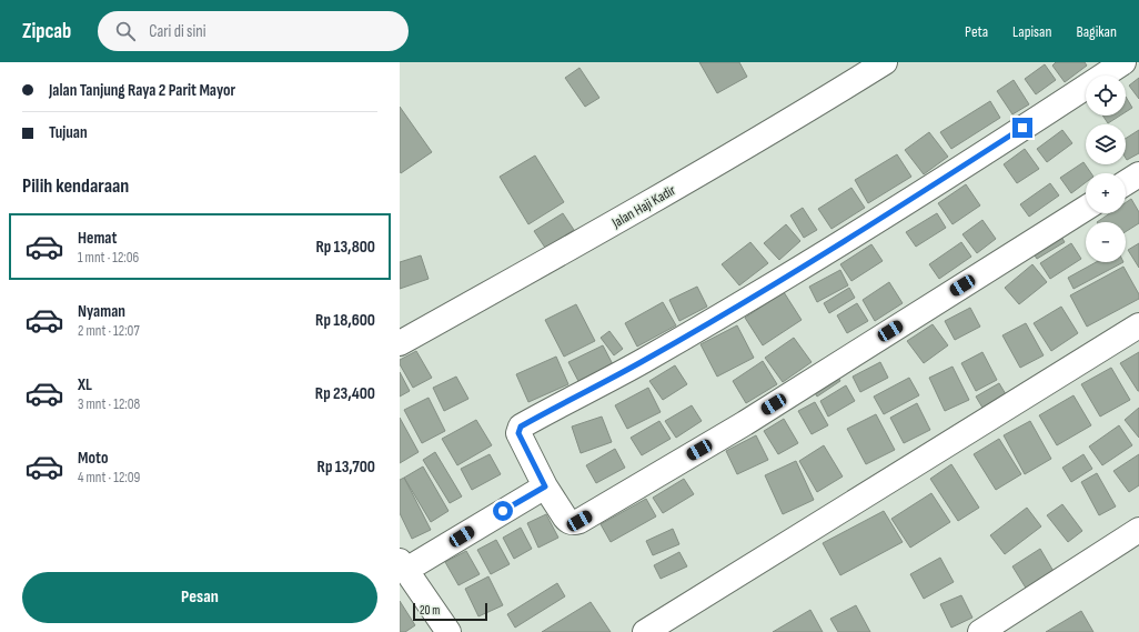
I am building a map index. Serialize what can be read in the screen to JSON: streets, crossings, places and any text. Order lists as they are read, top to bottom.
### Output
{
  "streets": {
    "street": ["Jalan Haji Kadir"]
  },
  "scale_bar": "20 m",
  "page": {
    "header": "Zipcab",
    "search": "Cari di sini",
    "nav": ["Peta", "Lapisan", "Bagikan"],
    "banner": ["Jalan Tanjung Raya 2 Parit Mayor", "Tujuan"],
    "map_buttons": ["+", "−"],
    "heading": "Pilih kendaraan",
    "list": [
      {
        "name": "Hemat",
        "note": "1 mnt · 12:06",
        "value": "Rp 13,800"
      },
      {
        "name": "Nyaman",
        "note": "2 mnt · 12:07",
        "value": "Rp 18,600"
      },
      {
        "name": "XL",
        "note": "3 mnt · 12:08",
        "value": "Rp 23,400"
      },
      {
        "name": "Moto",
        "note": "4 mnt · 12:09",
        "value": "Rp 13,700"
      }
    ],
    "buttons": "Pesan",
    "scale": "20 m"
  }
}
